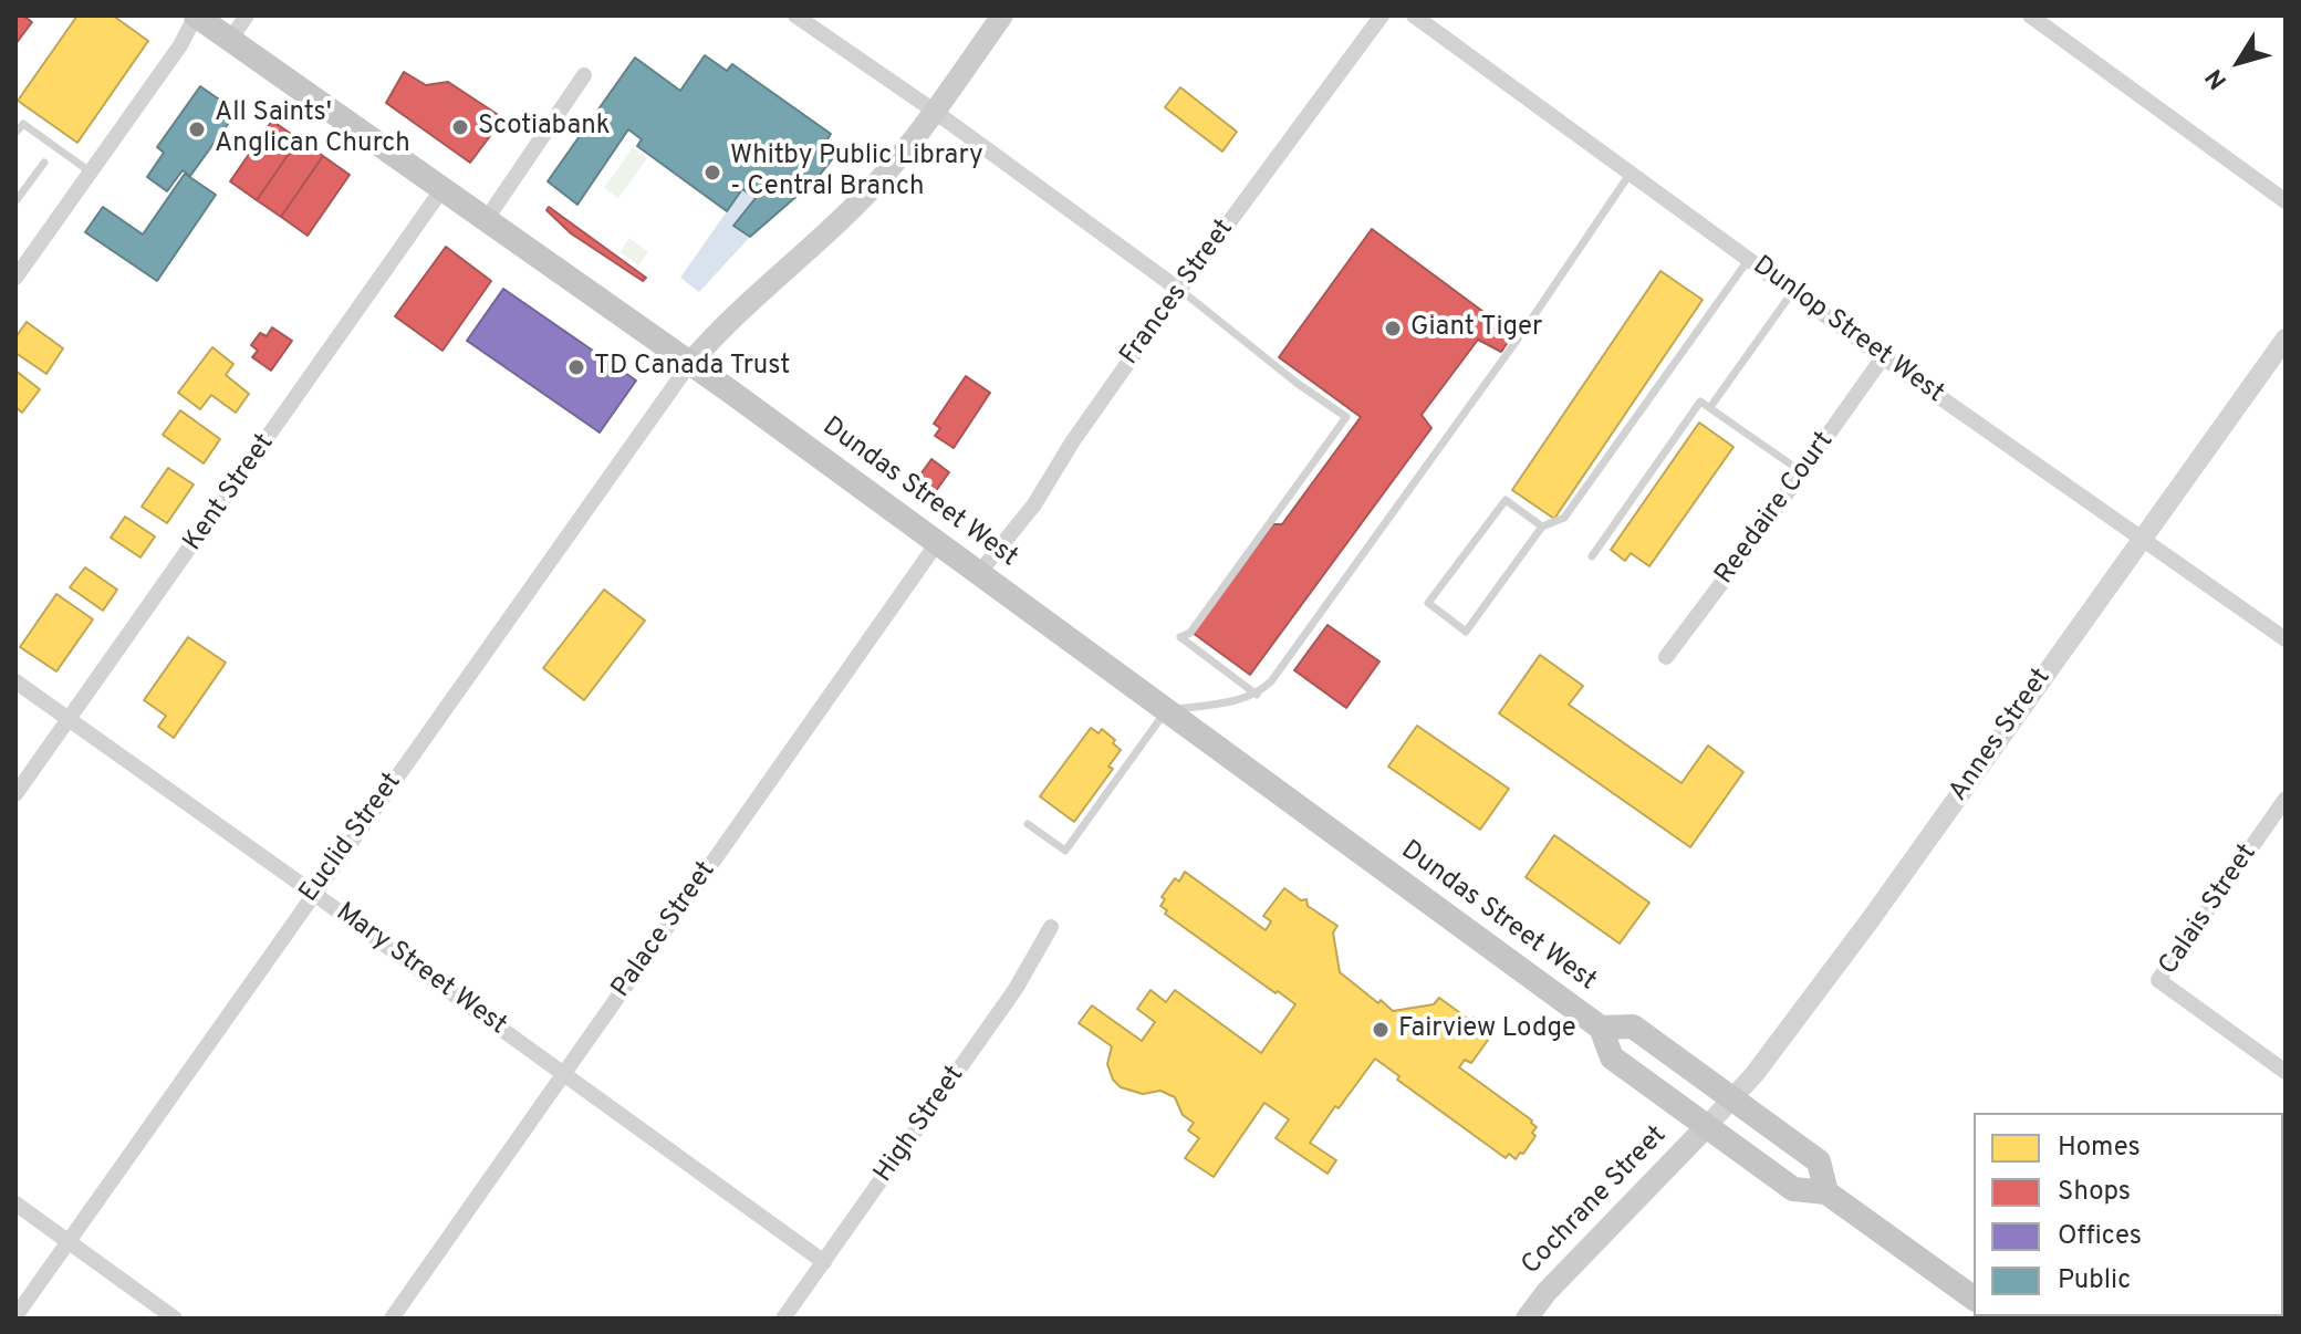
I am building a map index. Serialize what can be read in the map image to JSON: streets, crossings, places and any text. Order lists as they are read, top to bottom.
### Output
{
  "streets": {
    "main road": ["Dundas Street West", "Cochrane Street"],
    "street": [
      "Frances Street",
      "Dunlop Street West",
      "Kent Street",
      "Reedaire Court",
      "Annes Street",
      "Euclid Street",
      "Calais Street",
      "Palace Street",
      "Mary Street West",
      "High Street"
    ]
  },
  "crossings": [
    ["Frances Street", "Dundas Street West"],
    ["Dunlop Street West", "Reedaire Court"],
    ["Dunlop Street West", "Annes Street"],
    ["Kent Street", "Dundas Street West"],
    ["Kent Street", "Mary Street West"],
    ["Dundas Street West", "Annes Street"],
    ["Dundas Street West", "Euclid Street"],
    ["Dundas Street West", "Palace Street"],
    ["Dundas Street West", "Cochrane Street"],
    ["Annes Street", "Cochrane Street"],
    ["Euclid Street", "Mary Street West"],
    ["Palace Street", "Mary Street West"],
    ["Mary Street West", "High Street"]
  ],
  "places": [
    "Scotiabank",
    "All Saints' Anglican Church",
    "Whitby Public Library - Central Branch",
    "Giant Tiger",
    "TD Canada Trust",
    "Fairview Lodge"
  ],
  "legend": [
    "Homes",
    "Shops",
    "Offices",
    "Public"
  ],
  "north": "bottom left"
}
